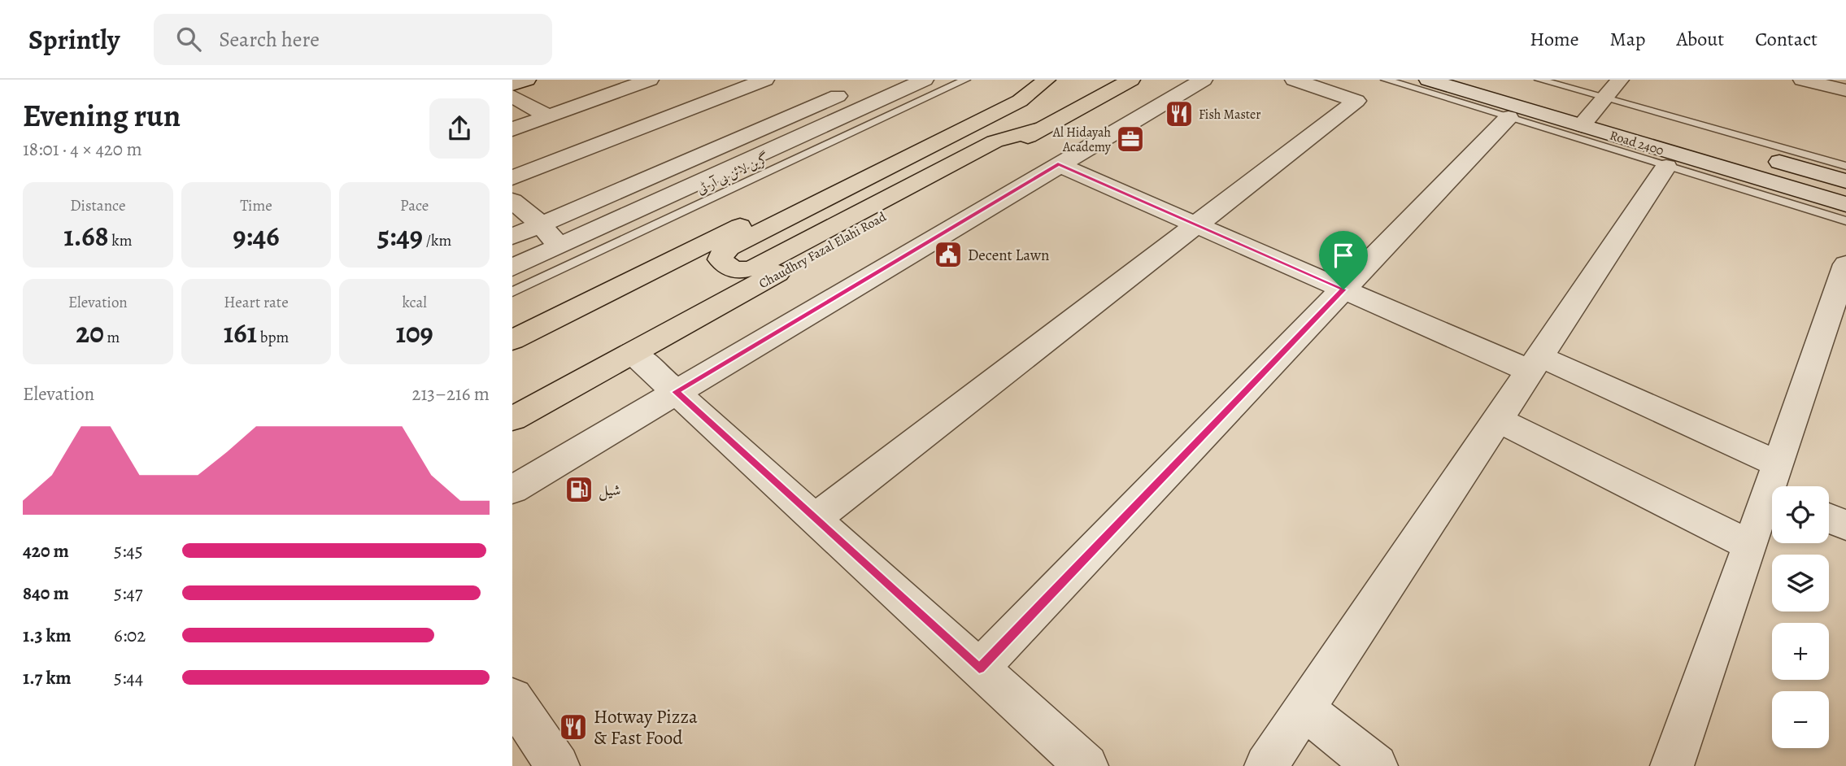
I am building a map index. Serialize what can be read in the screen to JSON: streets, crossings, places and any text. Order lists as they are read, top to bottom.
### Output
{
  "streets": {
    "main road": ["Chaudhry Fazal Elahi Road"],
    "street": ["Road 2400"],
    "lane": ["گرین لائن بی آر ٹی"]
  },
  "places": {
    "restaurant": ["Fish Master", "Hotway Pizza & Fast Food"],
    "office": ["Al Hidayah Academy"],
    "public building": ["Decent Lawn"],
    "fuel station": ["شیل"]
  },
  "page": {
    "header": "Sprintly",
    "search": "Search here",
    "nav": [
      "Home",
      "Map",
      "About",
      "Contact"
    ],
    "heading": ["Evening run", "18:01 · 4 × 420 m"],
    "stats": [
      ["Distance", "1.68 km"],
      ["Time", "9:46"],
      ["Pace", "5:49 /km"],
      ["Elevation", "20 m"],
      ["Heart rate", "161 bpm"],
      ["kcal", "109"]
    ],
    "chart": ["Elevation", "213–216 m"],
    "map_buttons": ["+", "−"],
    "list": [
      {
        "name": "420 m",
        "note": "5:45"
      },
      {
        "name": "840 m",
        "note": "5:47"
      },
      {
        "name": "1.3 km",
        "note": "6:02"
      },
      {
        "name": "1.7 km",
        "note": "5:44"
      }
    ]
  }
}
